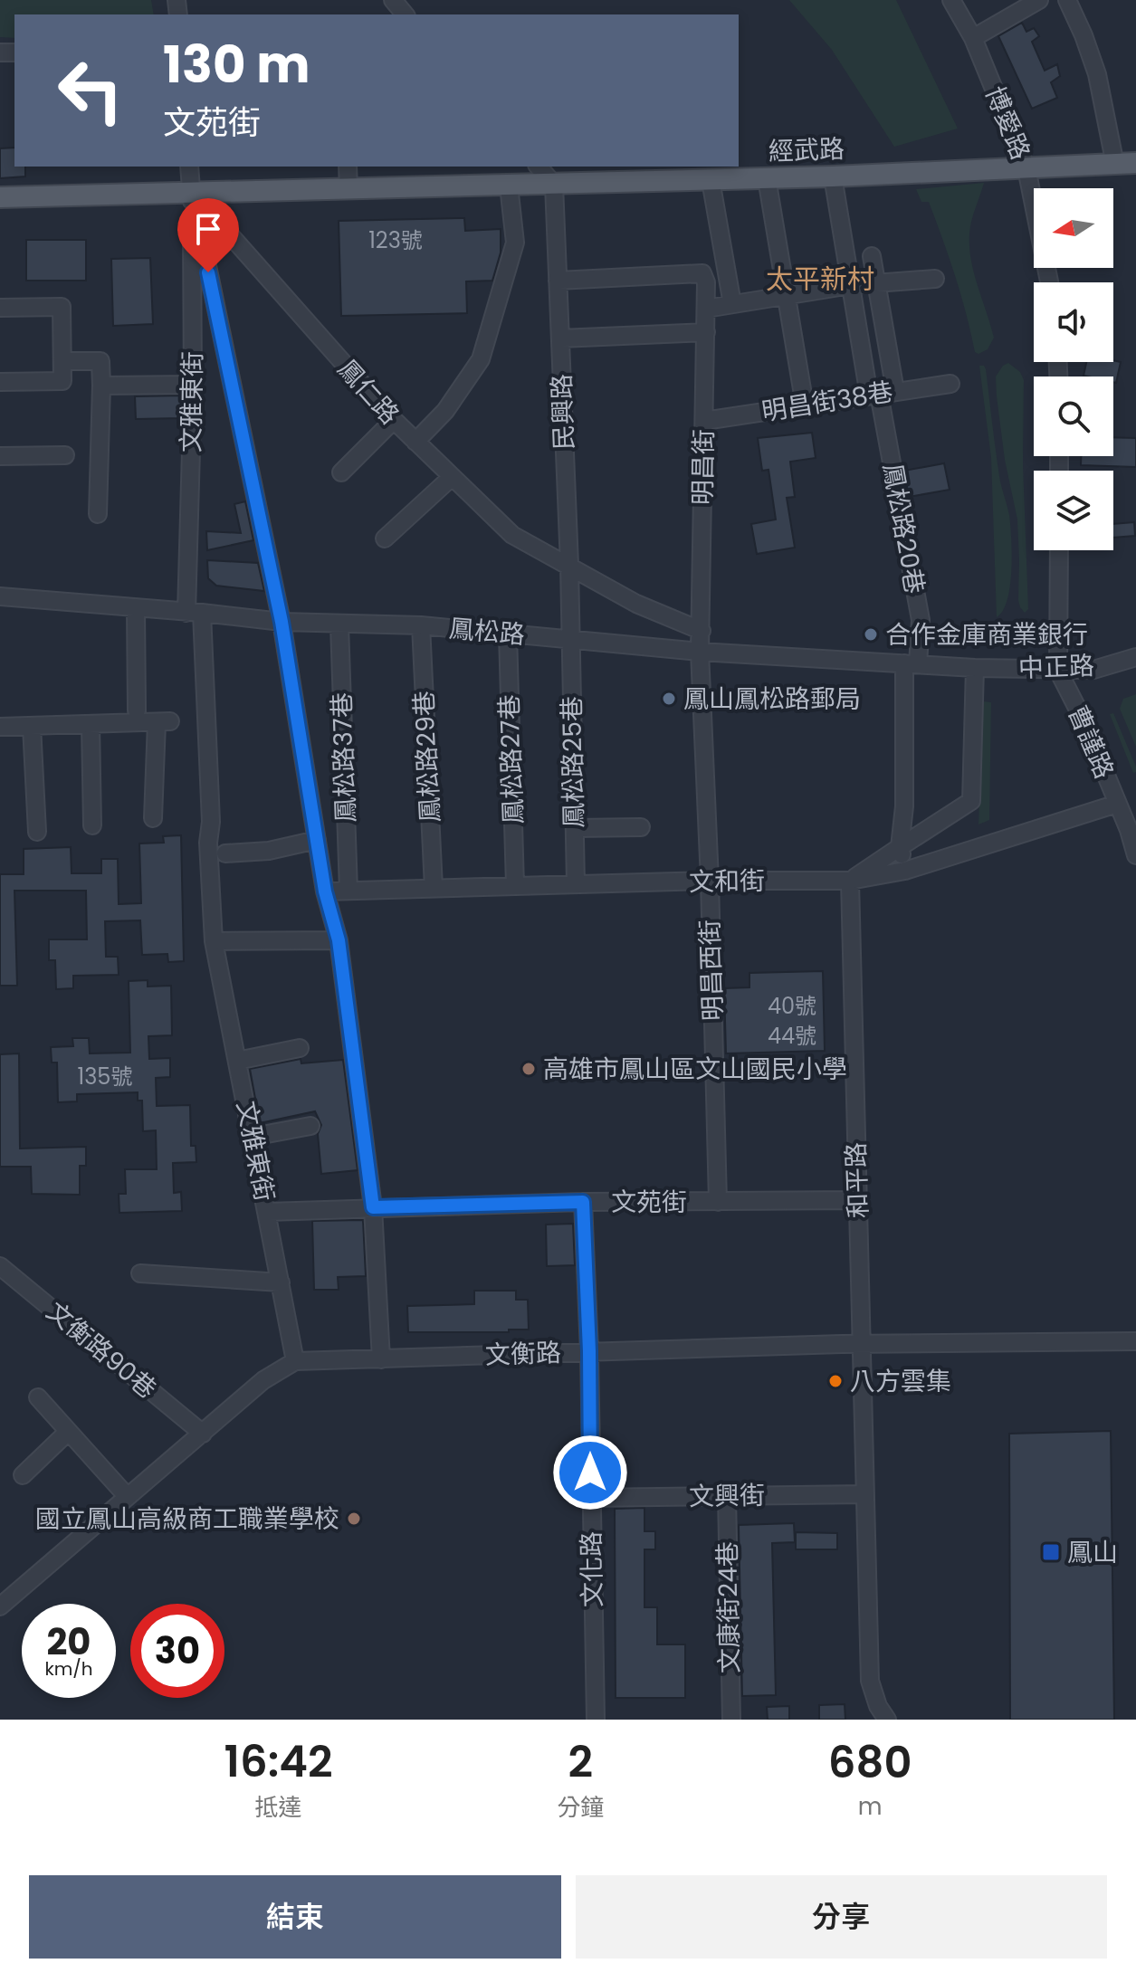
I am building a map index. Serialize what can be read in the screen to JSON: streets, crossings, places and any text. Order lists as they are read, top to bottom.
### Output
{
  "streets": {
    "main road": ["經武路"],
    "street": [
      "博愛路",
      "鳳仁路",
      "文雅東街",
      "明昌街38巷",
      "民興路",
      "明昌街",
      "鳳松路20巷",
      "鳳松路",
      "中正路",
      "曹謹路",
      "鳳松路29巷",
      "鳳松路37巷",
      "鳳松路27巷",
      "鳳松路25巷",
      "文和街",
      "明昌西街",
      "和平路",
      "文苑街",
      "文衡路90巷",
      "文衡路",
      "文興街",
      "文化路",
      "文康街24巷"
    ]
  },
  "crossings": [
    ["博愛路", "經武路"],
    ["經武路", "鳳仁路"],
    ["經武路", "文雅東街"],
    ["經武路", "民興路"],
    ["鳳仁路", "文雅東街"],
    ["鳳仁路", "民興路"],
    ["鳳仁路", "明昌街"],
    ["文雅東街", "鳳松路"],
    ["文雅東街", "文苑街"],
    ["文雅東街", "文衡路"],
    ["明昌街38巷", "明昌街"],
    ["明昌街38巷", "鳳松路20巷"],
    ["民興路", "明昌街"],
    ["民興路", "鳳松路"],
    ["民興路", "鳳松路25巷"],
    ["明昌街", "鳳松路"],
    ["明昌街", "明昌西街"],
    ["鳳松路20巷", "鳳松路"],
    ["鳳松路", "中正路"],
    ["鳳松路", "鳳松路29巷"],
    ["鳳松路", "鳳松路37巷"],
    ["鳳松路", "鳳松路27巷"],
    ["鳳松路", "鳳松路25巷"],
    ["鳳松路", "明昌西街"],
    ["中正路", "曹謹路"],
    ["曹謹路", "文和街"],
    ["鳳松路29巷", "文和街"],
    ["鳳松路37巷", "文和街"],
    ["鳳松路27巷", "文和街"],
    ["鳳松路25巷", "文和街"],
    ["文和街", "明昌西街"],
    ["文和街", "和平路"],
    ["明昌西街", "文苑街"],
    ["和平路", "文苑街"],
    ["和平路", "文衡路"],
    ["和平路", "文興街"],
    ["文苑街", "文化路"],
    ["文衡路90巷", "文衡路"],
    ["文衡路", "文化路"],
    ["文興街", "文化路"],
    ["文興街", "文康街24巷"]
  ],
  "districts": ["太平新村"],
  "places": {
    "other": [
      "合作金庫商業銀行",
      "鳳山鳳松路郵局",
      "高雄市鳳山區文山國民小學",
      "八方雲集",
      "國立鳳山高級商工職業學校"
    ],
    "transit": ["鳳山"]
  },
  "house_numbers": [
    "123號",
    "40號",
    "44號",
    "135號"
  ],
  "north": "left",
  "page": {
    "turn": ["130 m", "文苑街"],
    "speed": "20 km/h",
    "limit": "30",
    "eta": [
      "16:42",
      "抵達",
      "2",
      "分鐘",
      "680",
      "m"
    ],
    "buttons": ["結束", "分享"]
  }
}
